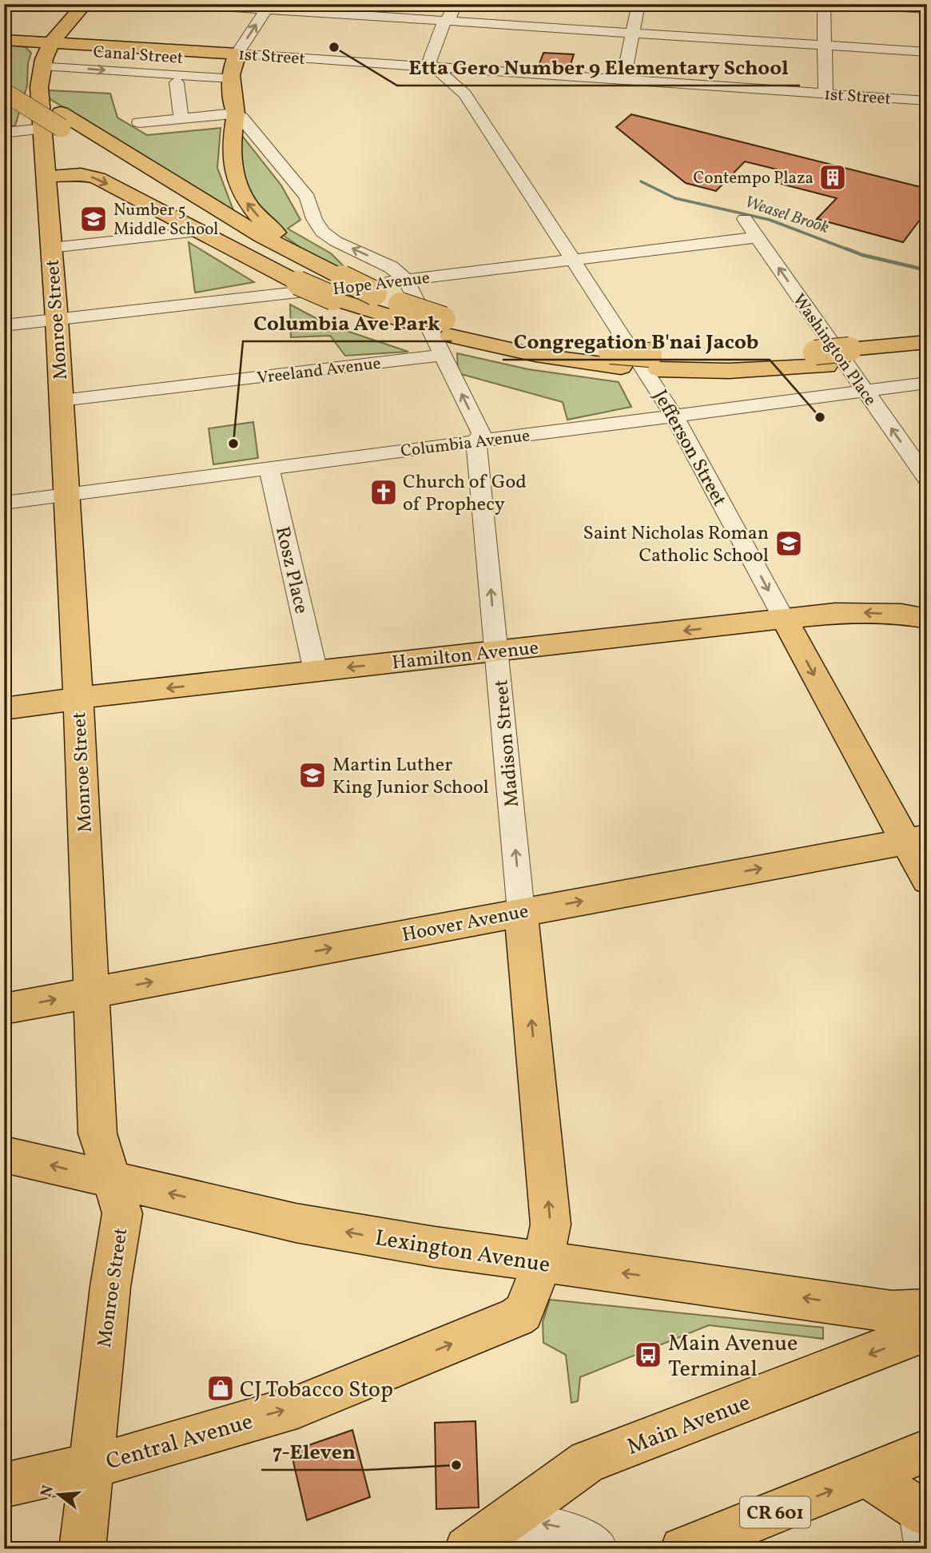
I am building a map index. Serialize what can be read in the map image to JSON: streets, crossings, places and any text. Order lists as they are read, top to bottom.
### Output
{
  "streets": {
    "main road": [
      "1st Street",
      "Monroe Street",
      "Jefferson Street",
      "Hamilton Avenue",
      "Madison Street",
      "Hoover Avenue",
      "Lexington Avenue",
      "Main Avenue",
      "Central Avenue",
      "CR 601"
    ],
    "street": [
      "Canal Street",
      "Hope Avenue",
      "Washington Place",
      "Vreeland Avenue",
      "Columbia Avenue",
      "Rosz Place"
    ]
  },
  "crossings": [
    ["Canal Street", "Monroe Street"],
    ["1st Street", "Monroe Street"],
    ["1st Street", "Jefferson Street"],
    ["Hope Avenue", "Monroe Street"],
    ["Hope Avenue", "Washington Place"],
    ["Hope Avenue", "Jefferson Street"],
    ["Hope Avenue", "Madison Street"],
    ["Monroe Street", "Vreeland Avenue"],
    ["Monroe Street", "Columbia Avenue"],
    ["Monroe Street", "Hamilton Avenue"],
    ["Monroe Street", "Hoover Avenue"],
    ["Monroe Street", "Lexington Avenue"],
    ["Monroe Street", "Central Avenue"],
    ["Washington Place", "Columbia Avenue"],
    ["Vreeland Avenue", "Madison Street"],
    ["Columbia Avenue", "Jefferson Street"],
    ["Columbia Avenue", "Rosz Place"],
    ["Columbia Avenue", "Madison Street"],
    ["Jefferson Street", "Hamilton Avenue"],
    ["Jefferson Street", "Hoover Avenue"],
    ["Rosz Place", "Hamilton Avenue"],
    ["Hamilton Avenue", "Madison Street"],
    ["Madison Street", "Hoover Avenue"],
    ["Madison Street", "Lexington Avenue"],
    ["Madison Street", "Central Avenue"],
    ["Lexington Avenue", "Central Avenue"]
  ],
  "one_way": [
    "Washington Place",
    "Jefferson Street",
    "Madison Street",
    "Hoover Avenue",
    "Lexington Avenue",
    "Central Avenue"
  ],
  "water": ["Weasel Brook"],
  "places": {
    "other": [
      "Etta Gero Number 9 Elementary School",
      "Congregation B'nai Jacob",
      "Columbia Ave Park",
      "7-Eleven"
    ],
    "building": ["Contempo Plaza"],
    "school or university": ["Number 5 Middle School", "Saint Nicholas Roman Catholic School", "Martin Luther King Junior School"],
    "church": ["Church of God of Prophecy"],
    "bus stop": ["Main Avenue Terminal"],
    "shop": ["CJ Tobacco Stop"]
  },
  "north": "left"
}
